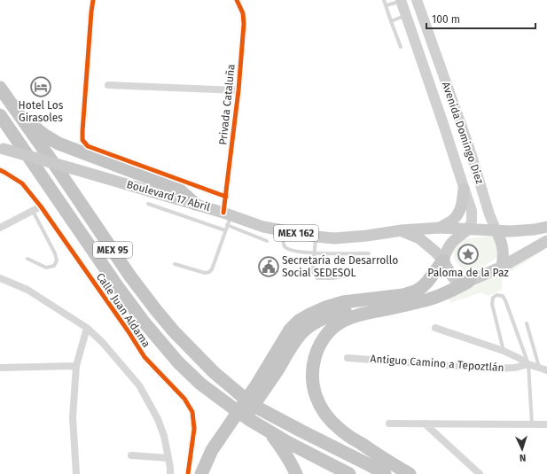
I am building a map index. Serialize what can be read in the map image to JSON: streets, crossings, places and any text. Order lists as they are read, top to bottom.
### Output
{
  "streets": {
    "highway": ["MEX 95"],
    "main road": ["Avenida Domingo Diez", "Boulevard 17 Abril", "MEX 162"],
    "street": ["Privada Cataluña", "Calle Juan Aldama", "Antiguo Camino a Tepoztlán"]
  },
  "crossings": [
    ["Privada Cataluña", "Boulevard 17 Abril"],
    ["Avenida Domingo Diez", "Boulevard 17 Abril"]
  ],
  "places": {
    "hotel": ["Hotel Los Girasoles"],
    "place": ["Paloma de la Paz"],
    "public building": ["Secretaría de Desarrollo Social SEDESOL"]
  },
  "scale_bar": "100 m",
  "north": "bottom"
}
